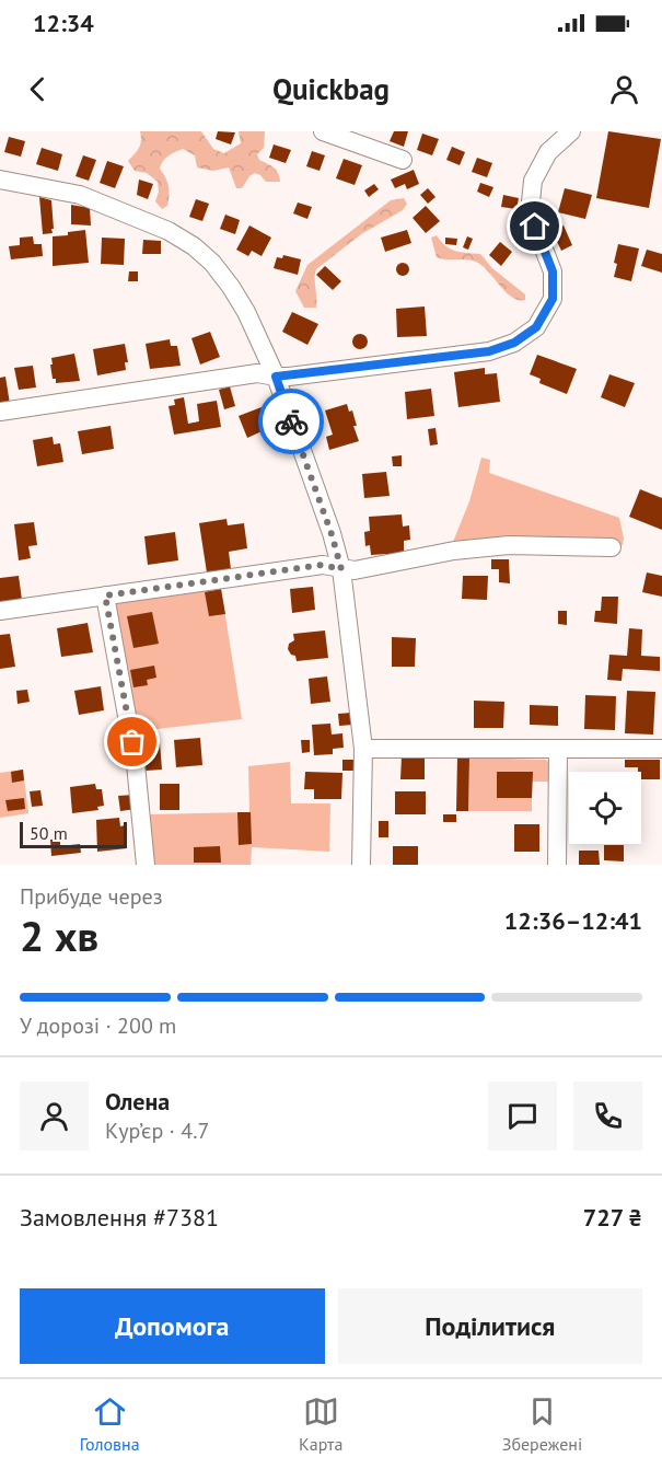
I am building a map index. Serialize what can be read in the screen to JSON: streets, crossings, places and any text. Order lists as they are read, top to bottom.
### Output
{
  "scale_bar": "50 m",
  "page": {
    "status": "12:34",
    "header": "Quickbag",
    "scale": "50 m",
    "heading": ["2 хв", "Прибуде через", "12:36–12:41"],
    "panel": [
      "Олена",
      "Кур’єр · 4.7",
      "Замовлення #7381",
      "727 ₴"
    ],
    "bar": "У дорозі · 200 m",
    "buttons": ["Допомога", "Поділитися"],
    "tabs": ["Головна", "Карта", "Збережені"]
  }
}
